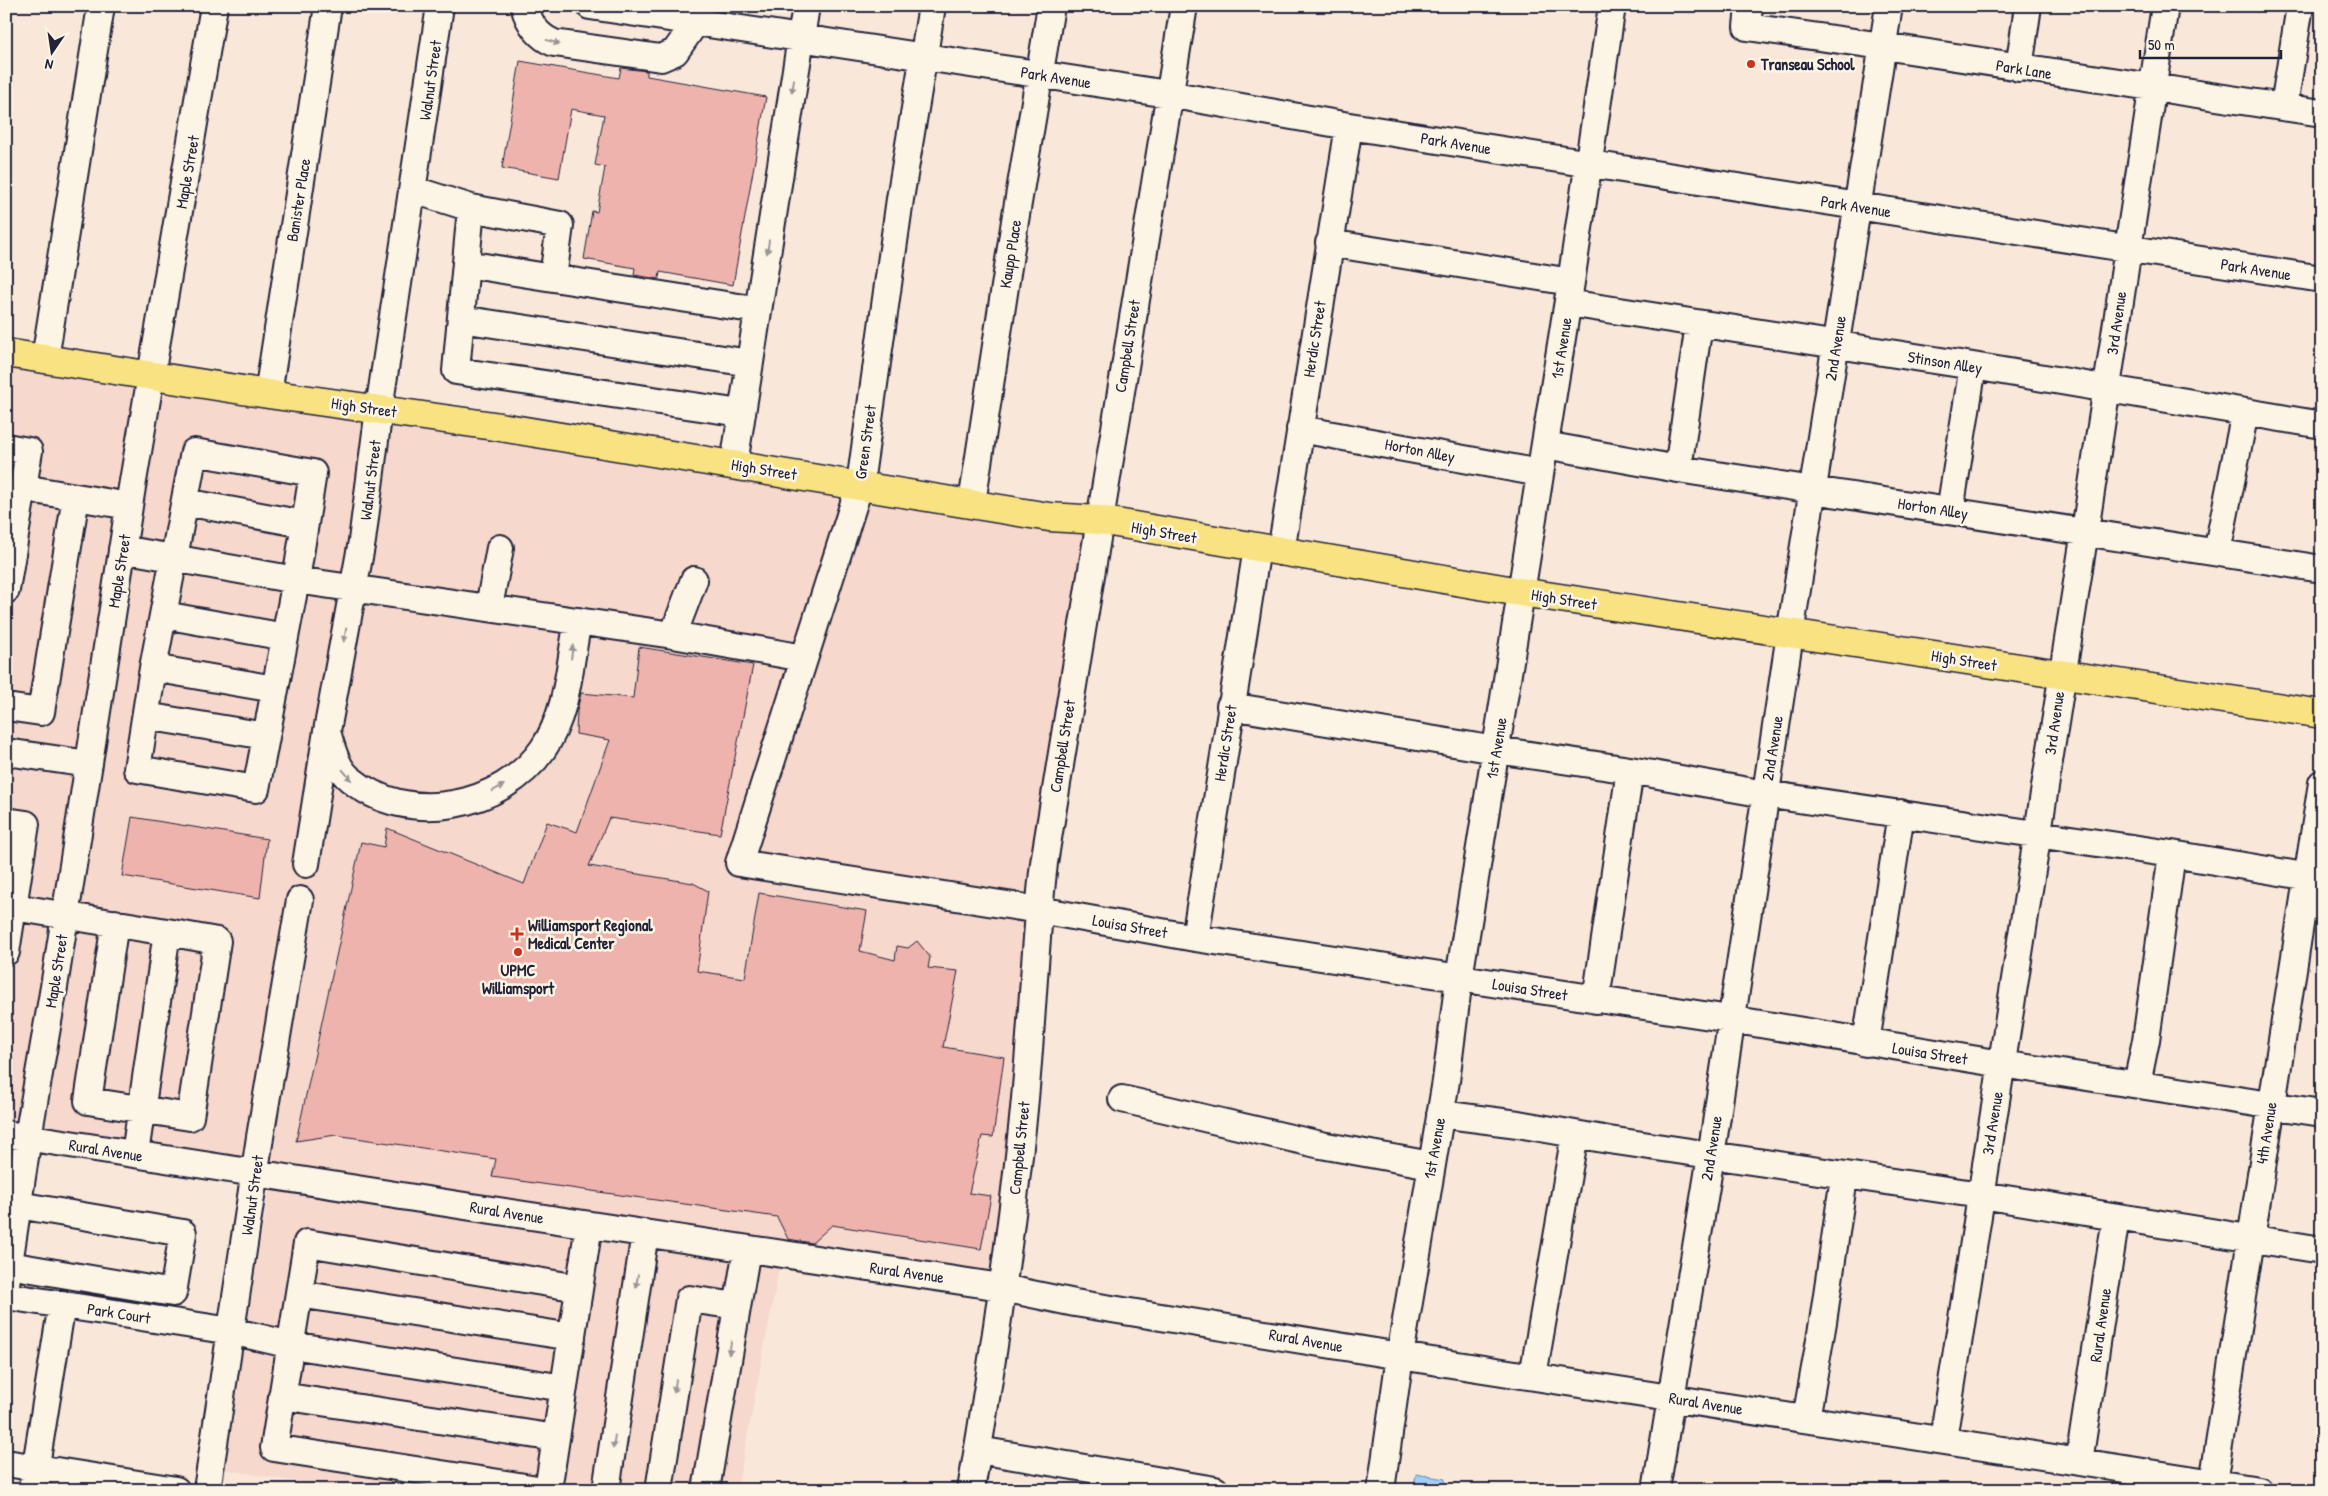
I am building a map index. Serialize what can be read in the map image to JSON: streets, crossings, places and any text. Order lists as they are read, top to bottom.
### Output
{
  "streets": {
    "main road": ["High Street"],
    "street": [
      "Park Lane",
      "Park Avenue",
      "Walnut Street",
      "Maple Street",
      "Banister Place",
      "Kaupp Place",
      "3rd Avenue",
      "Herdic Street",
      "Campbell Street",
      "1st Avenue",
      "2nd Avenue",
      "Stinson Alley",
      "Green Street",
      "Horton Alley",
      "Louisa Street",
      "4th Avenue",
      "Rural Avenue",
      "Park Court"
    ]
  },
  "crossings": [
    ["Park Lane", "3rd Avenue"],
    ["Park Lane", "2nd Avenue"],
    ["Park Avenue", "Kaupp Place"],
    ["Park Avenue", "3rd Avenue"],
    ["Park Avenue", "Herdic Street"],
    ["Park Avenue", "Campbell Street"],
    ["Park Avenue", "1st Avenue"],
    ["Park Avenue", "2nd Avenue"],
    ["Park Avenue", "Green Street"],
    ["Walnut Street", "High Street"],
    ["Walnut Street", "Rural Avenue"],
    ["Walnut Street", "Park Court"],
    ["Maple Street", "High Street"],
    ["Maple Street", "Rural Avenue"],
    ["Banister Place", "High Street"],
    ["Kaupp Place", "High Street"],
    ["3rd Avenue", "Stinson Alley"],
    ["3rd Avenue", "High Street"],
    ["3rd Avenue", "Horton Alley"],
    ["3rd Avenue", "Louisa Street"],
    ["3rd Avenue", "Rural Avenue"],
    ["Herdic Street", "Stinson Alley"],
    ["Herdic Street", "High Street"],
    ["Herdic Street", "Horton Alley"],
    ["Herdic Street", "Louisa Street"],
    ["Campbell Street", "High Street"],
    ["Campbell Street", "Louisa Street"],
    ["Campbell Street", "Rural Avenue"],
    ["1st Avenue", "Stinson Alley"],
    ["1st Avenue", "High Street"],
    ["1st Avenue", "Horton Alley"],
    ["1st Avenue", "Louisa Street"],
    ["1st Avenue", "Rural Avenue"],
    ["2nd Avenue", "Stinson Alley"],
    ["2nd Avenue", "High Street"],
    ["2nd Avenue", "Horton Alley"],
    ["2nd Avenue", "Louisa Street"],
    ["2nd Avenue", "Rural Avenue"],
    ["High Street", "Green Street"],
    ["Green Street", "Louisa Street"],
    ["Louisa Street", "4th Avenue"],
    ["4th Avenue", "Rural Avenue"]
  ],
  "places": {
    "other": ["Transeau School", "UPMC Williamsport"],
    "health": ["Williamsport Regional Medical Center"]
  },
  "scale_bar": "50 m",
  "north": "bottom"
}
